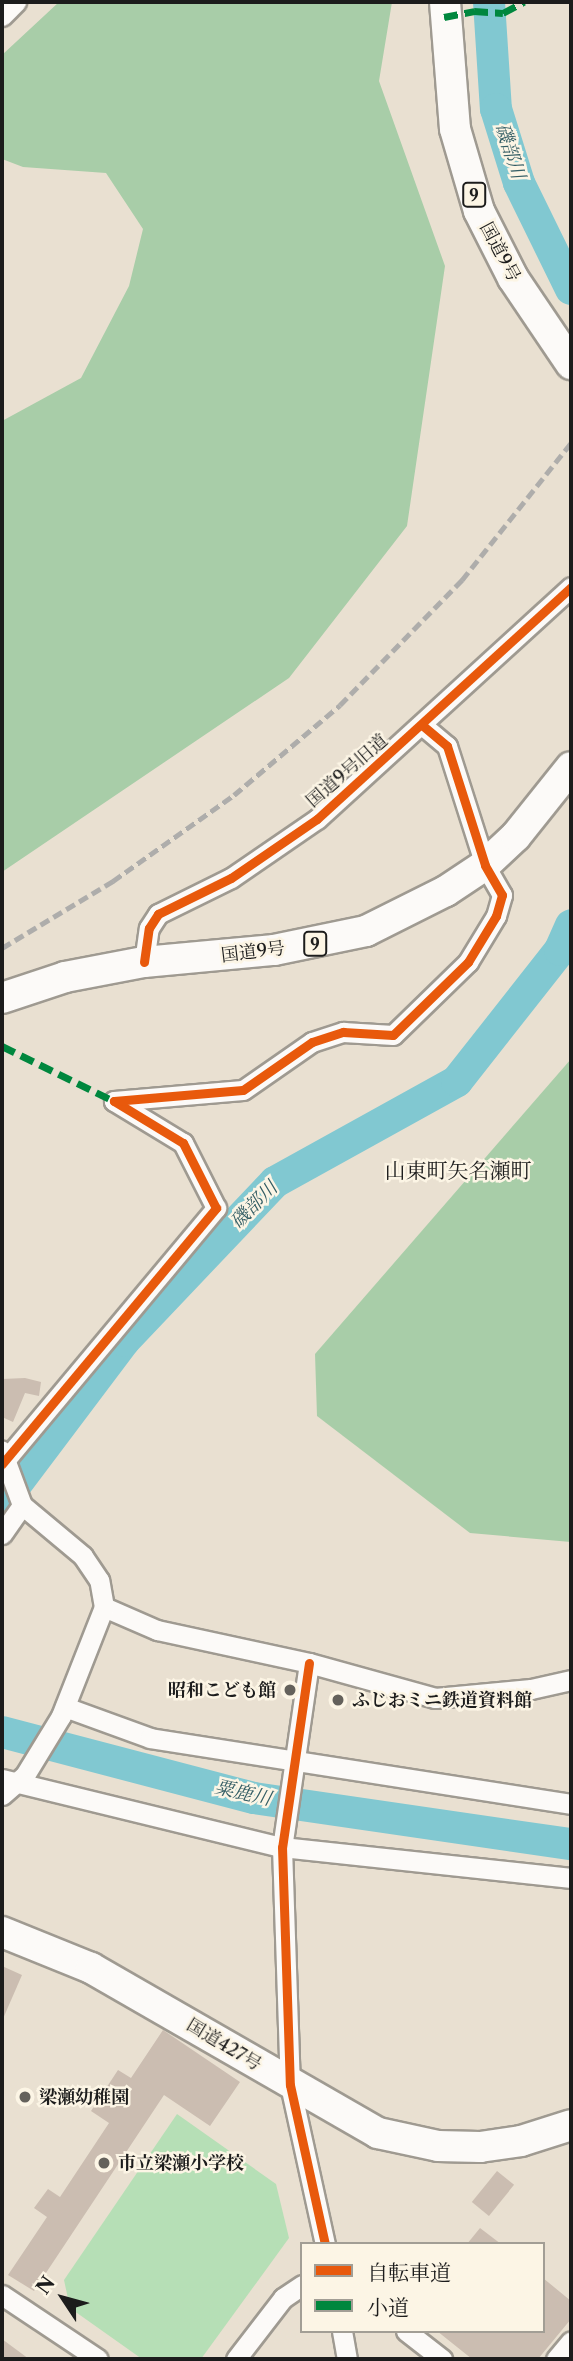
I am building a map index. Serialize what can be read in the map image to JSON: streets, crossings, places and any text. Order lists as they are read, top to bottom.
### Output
{
  "streets": {
    "highway": ["9", "国道9号", "国道427号"],
    "street": ["国道9号旧道"]
  },
  "crossings": [
    ["国道9号", "国道9号旧道"]
  ],
  "districts": ["山東町矢名瀬町"],
  "water": ["磯部川", "粟鹿川"],
  "places": [
    "昭和こども館",
    "ふじおミニ鉄道資料館",
    "梁瀬幼稚園",
    "市立梁瀬小学校"
  ],
  "legend": ["自転車道", "小道"],
  "north": "top left"
}
